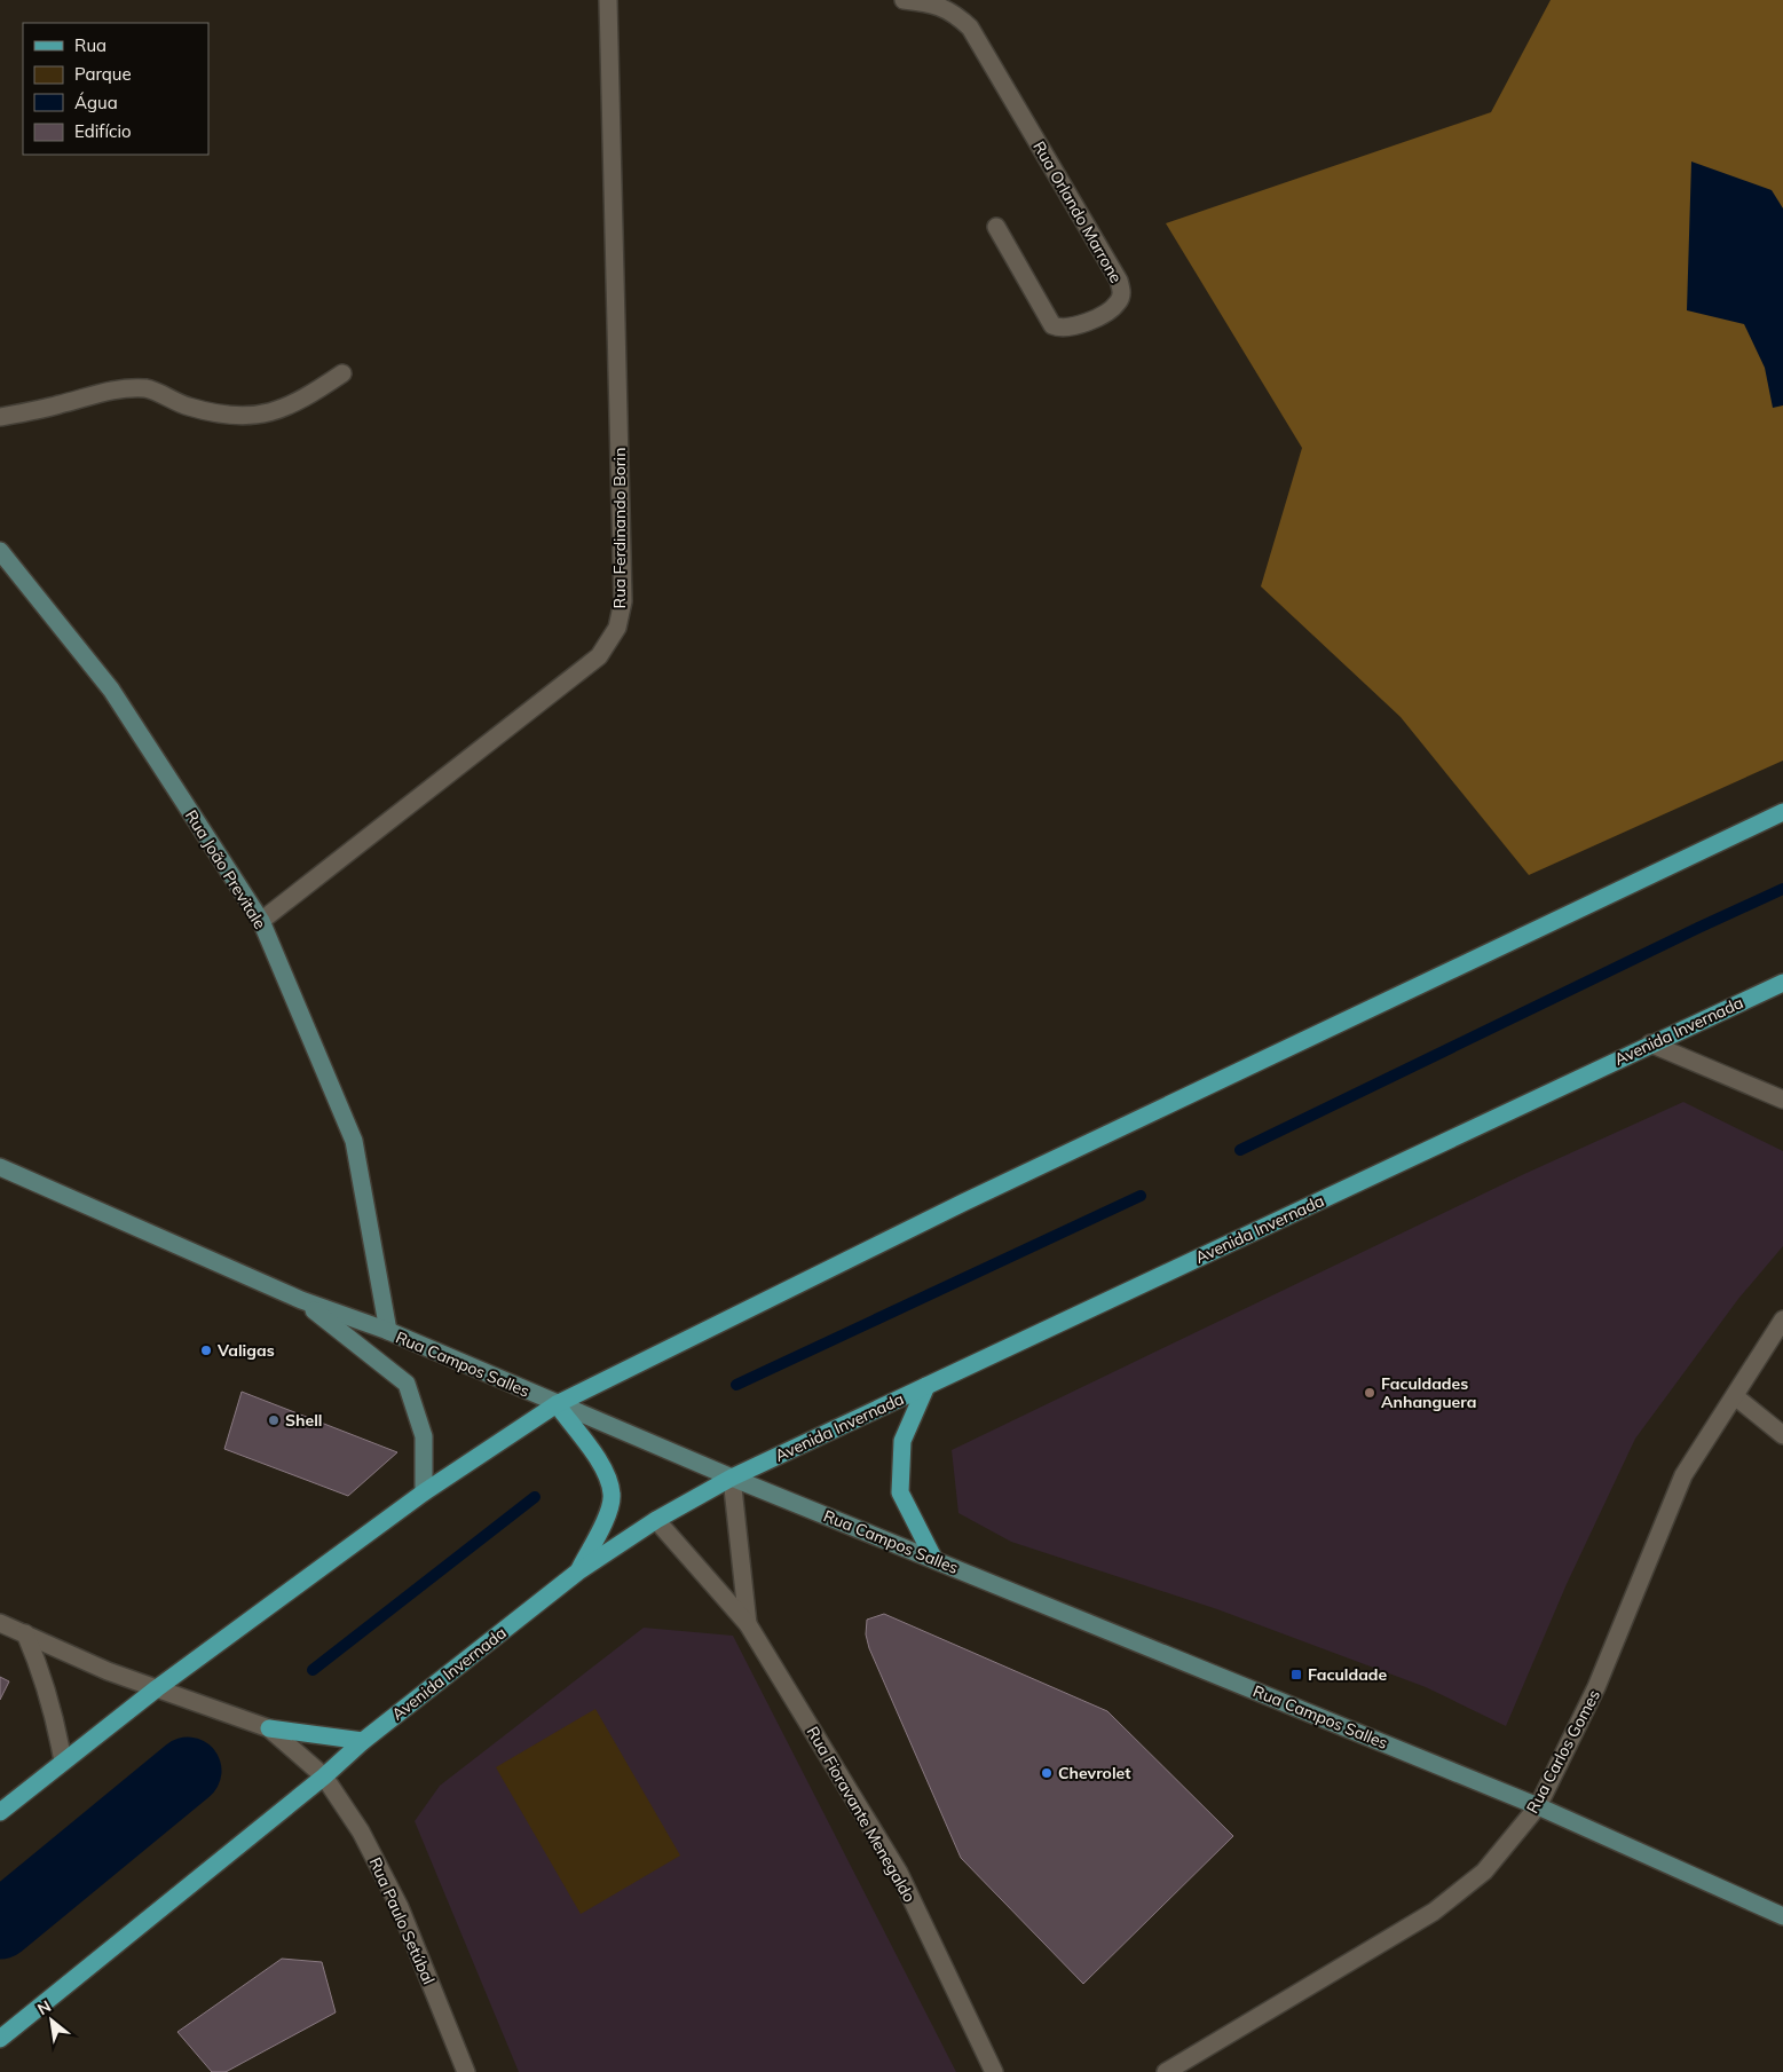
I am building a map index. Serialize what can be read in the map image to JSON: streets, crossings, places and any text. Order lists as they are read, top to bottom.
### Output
{
  "streets": {
    "main road": ["Rua João Previtale", "Avenida Invernada", "Rua Campos Salles"],
    "street": [
      "Rua Orlando Marrone",
      "Rua Ferdinando Borin",
      "Rua Carlos Gomes",
      "Rua Fioravante Menegaldo",
      "Rua Paulo Setúbal"
    ]
  },
  "crossings": [
    ["Rua Ferdinando Borin", "Rua João Previtale"],
    ["Rua João Previtale", "Rua Campos Salles"],
    ["Avenida Invernada", "Rua Campos Salles"],
    ["Avenida Invernada", "Rua Fioravante Menegaldo"],
    ["Avenida Invernada", "Rua Paulo Setúbal"],
    ["Rua Campos Salles", "Rua Carlos Gomes"],
    ["Rua Campos Salles", "Rua Fioravante Menegaldo"]
  ],
  "places": {
    "other": [
      "Valigas",
      "Faculdades Anhanguera",
      "Shell",
      "Chevrolet"
    ],
    "transit": ["Faculdade"]
  },
  "legend": [
    "Rua",
    "Parque",
    "Água",
    "Edifício"
  ],
  "north": "top left"
}
